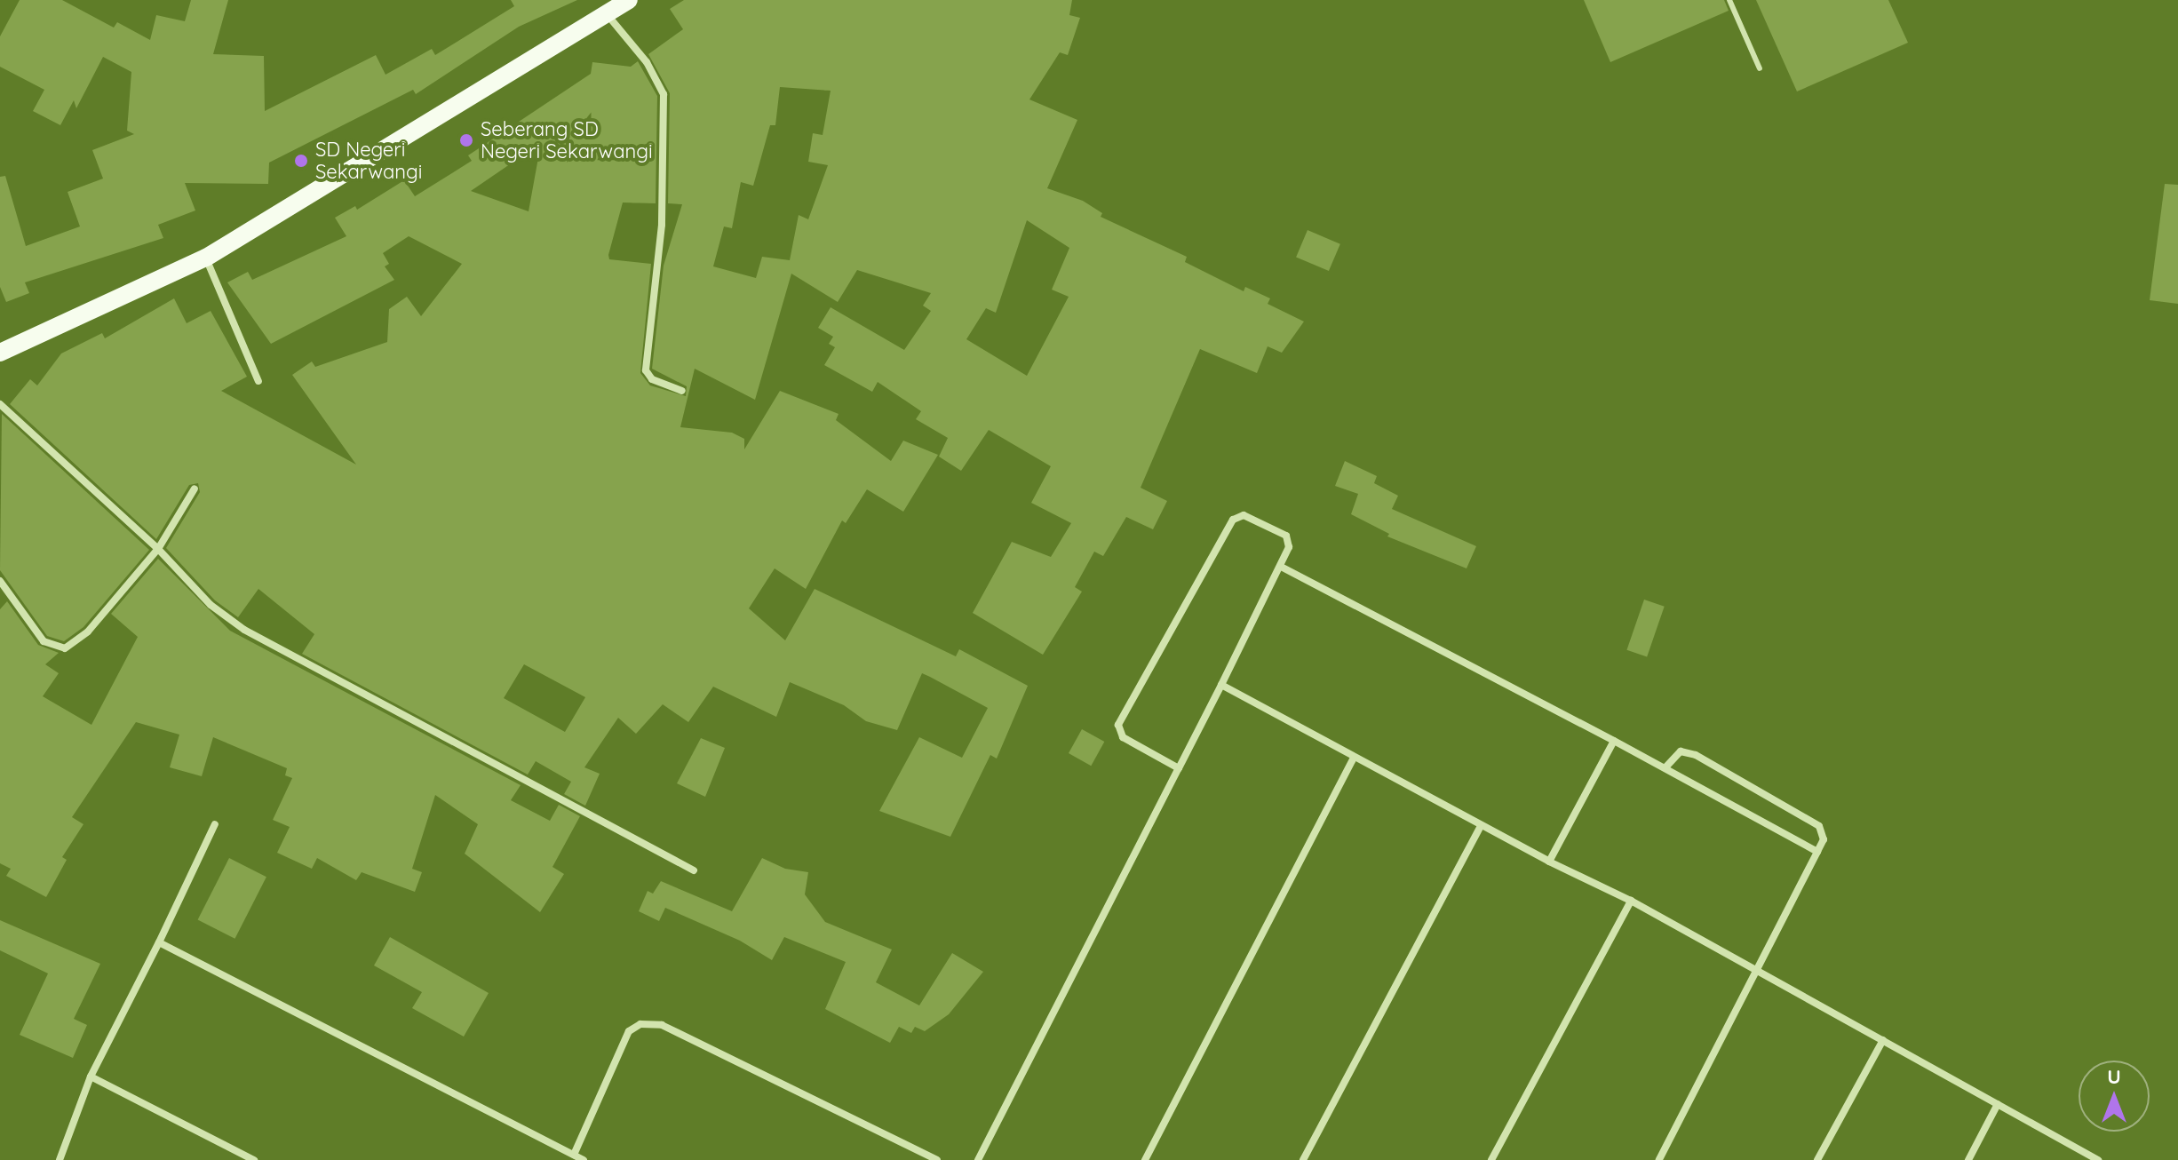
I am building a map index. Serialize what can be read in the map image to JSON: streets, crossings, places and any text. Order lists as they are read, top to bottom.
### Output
{
  "places": ["Seberang SD Negeri Sekarwangi", "SD Negeri Sekarwangi"],
  "north": "top"
}
